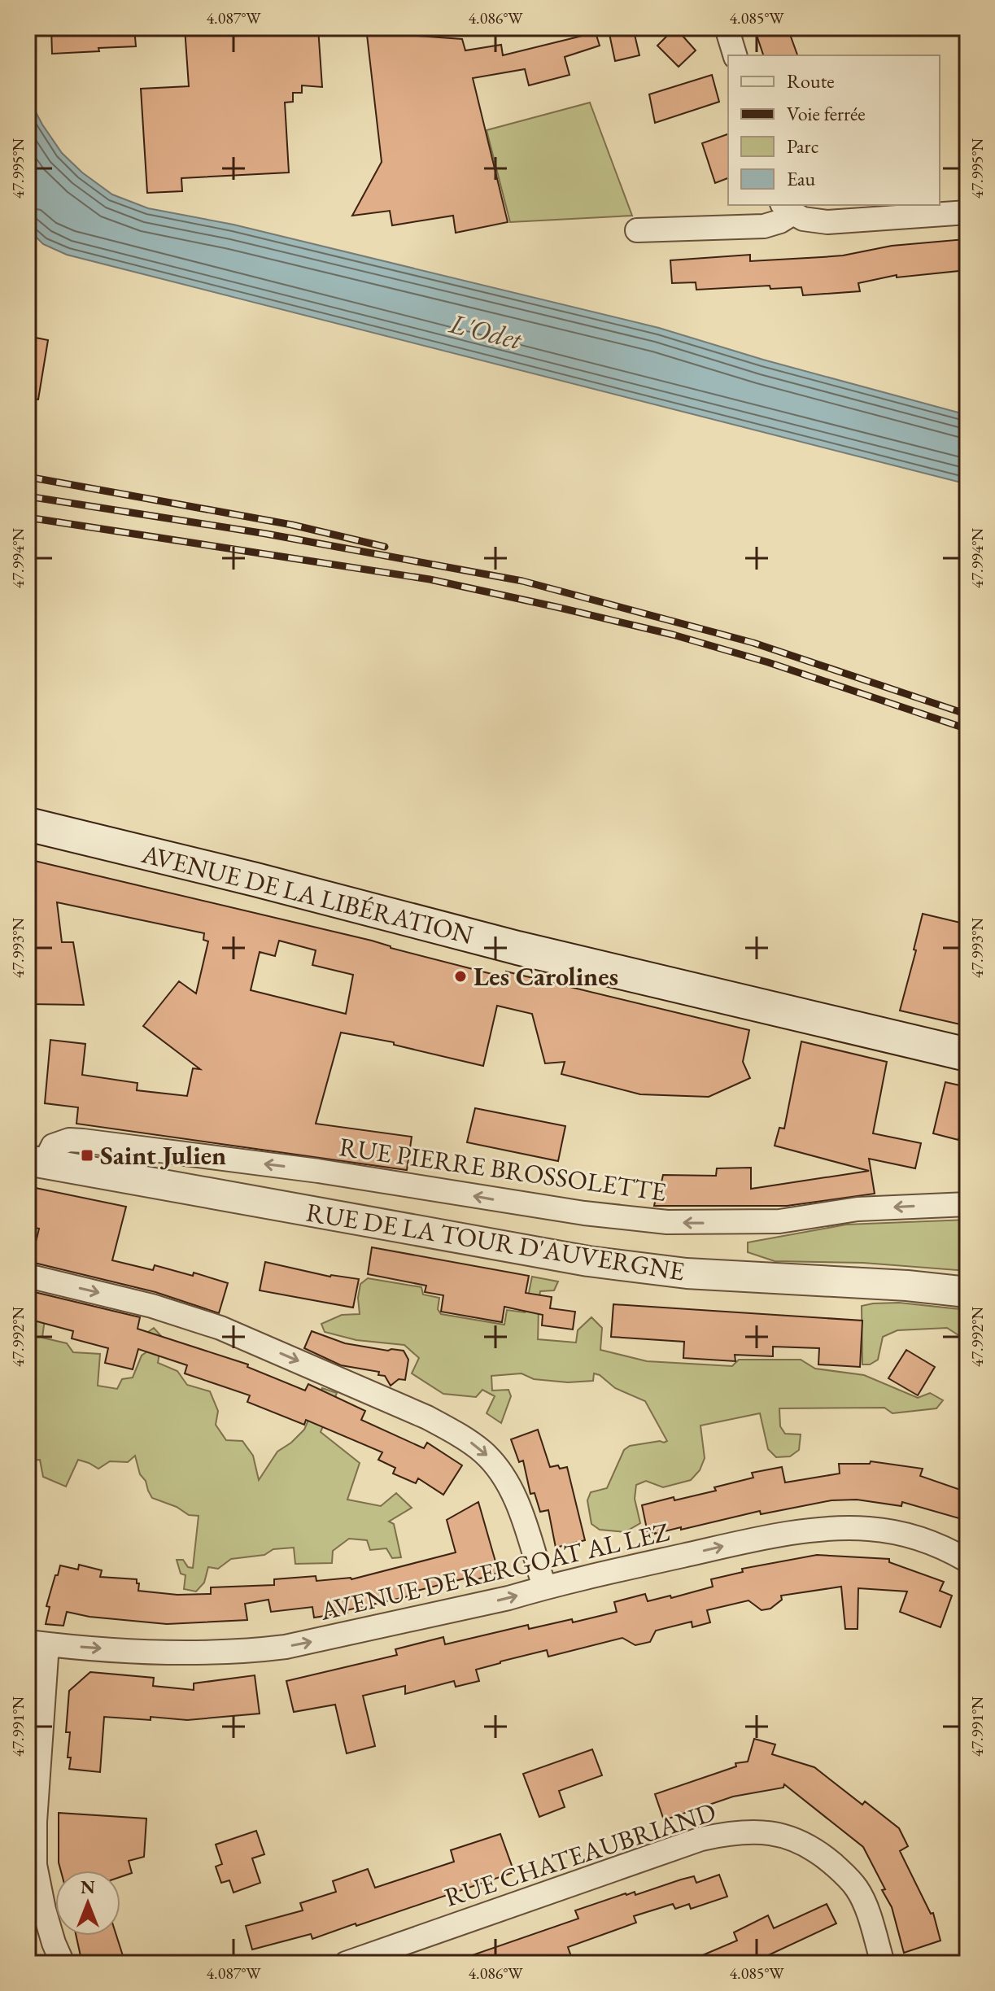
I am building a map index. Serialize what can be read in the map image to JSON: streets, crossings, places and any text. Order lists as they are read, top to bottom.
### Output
{
  "streets": {
    "main road": ["AVENUE DE LA LIBÉRATION"],
    "street": [
      "RUE PIERRE BROSSOLETTE",
      "RUE DE LA TOUR D'AUVERGNE",
      "AVENUE DE KERGOAT AL LEZ",
      "RUE CHATEAUBRIAND"
    ]
  },
  "crossings": [
    ["RUE PIERRE BROSSOLETTE", "RUE DE LA TOUR D'AUVERGNE"]
  ],
  "one_way": ["RUE PIERRE BROSSOLETTE", "AVENUE DE KERGOAT AL LEZ"],
  "water": ["L'Odet"],
  "places": {
    "other": ["Les Carolines"],
    "transit": ["Saint Julien"]
  },
  "legend": [
    "Route",
    "Voie ferrée",
    "Parc",
    "Eau"
  ],
  "north": "top",
  "coordinates": [
    "4.087°W",
    "4.086°W",
    "4.085°W",
    "47.995°N",
    "47.994°N",
    "47.993°N",
    "47.992°N",
    "47.991°N"
  ]
}
